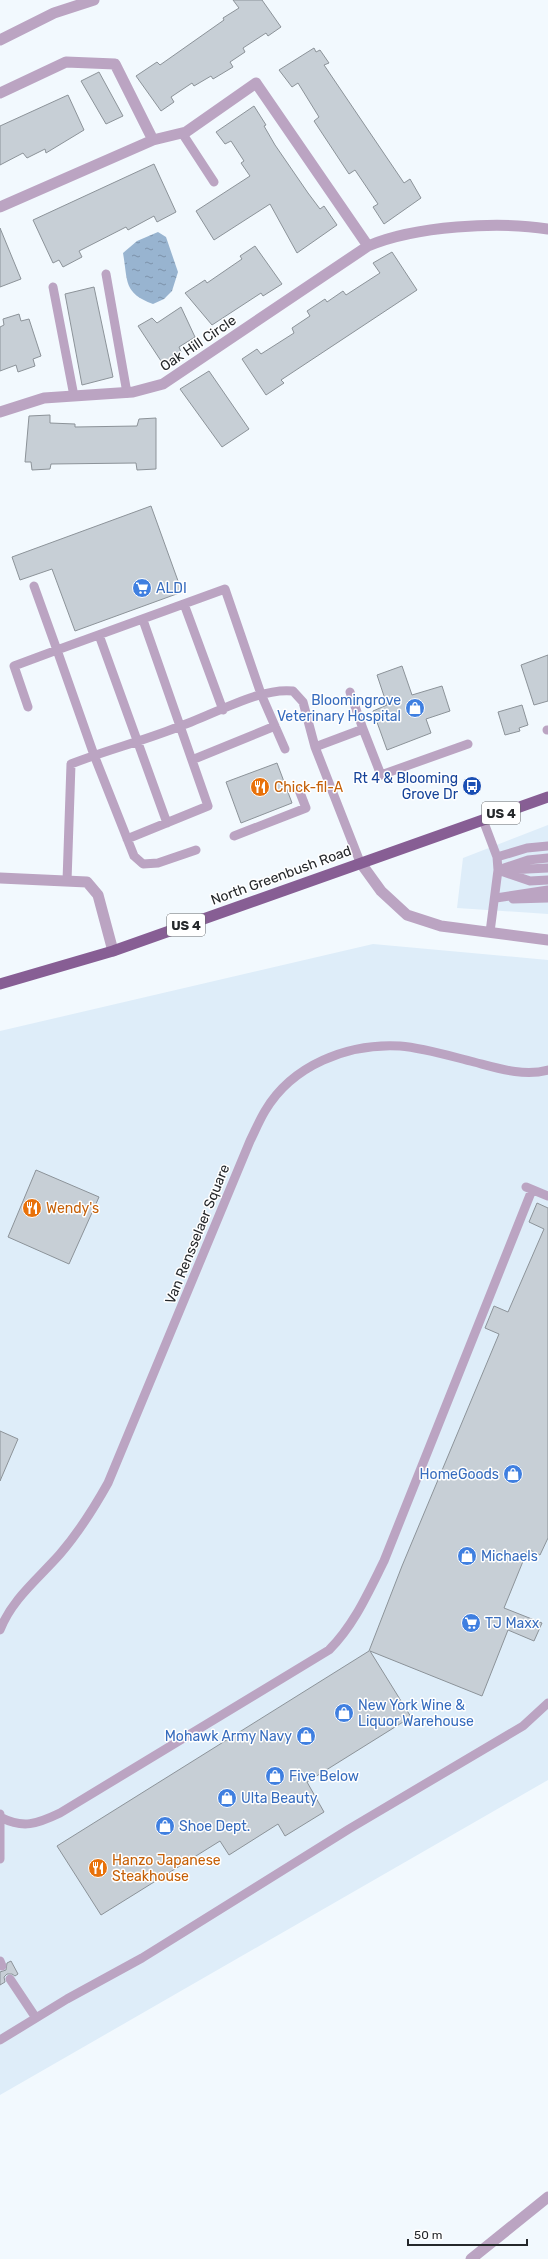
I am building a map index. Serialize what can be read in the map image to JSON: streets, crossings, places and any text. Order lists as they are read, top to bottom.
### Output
{
  "streets": {
    "main road": ["US 4", "North Greenbush Road"],
    "street": ["Oak Hill Circle"],
    "lane": ["Van Rensselaer Square"]
  },
  "places": {
    "supermarket": ["ALDI", "TJ Maxx"],
    "shop": [
      "Bloomingrove Veterinary Hospital",
      "HomeGoods",
      "Michaels",
      "New York Wine & Liquor Warehouse",
      "Mohawk Army Navy",
      "Five Below",
      "Ulta Beauty",
      "Shoe Dept."
    ],
    "bus stop": ["Rt 4 & Blooming Grove Dr"],
    "restaurant": ["Chick-fil-A", "Wendy's", "Hanzo Japanese Steakhouse"]
  },
  "scale_bar": "50 m"
}
